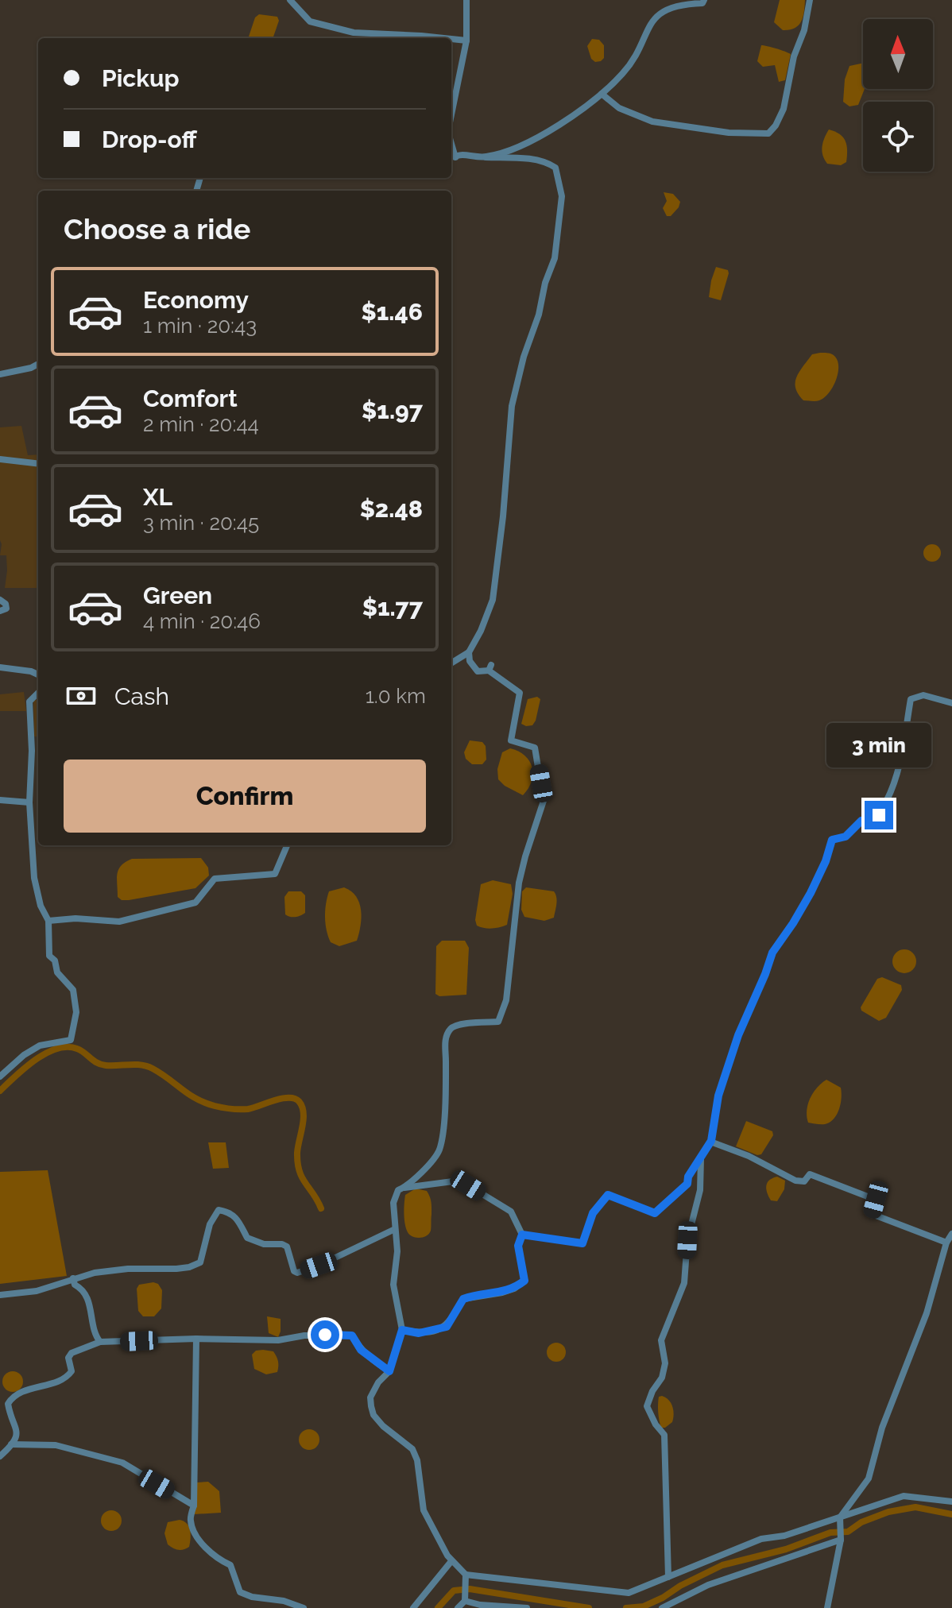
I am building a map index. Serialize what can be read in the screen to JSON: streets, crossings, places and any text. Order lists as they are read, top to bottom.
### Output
{
  "north": "top",
  "page": {
    "banner": ["Pickup", "Drop-off"],
    "heading": "Choose a ride",
    "list": [
      {
        "name": "Economy",
        "note": "1 min · 20:43",
        "value": "$1.46"
      },
      {
        "name": "Comfort",
        "note": "2 min · 20:44",
        "value": "$1.97"
      },
      {
        "name": "XL",
        "note": "3 min · 20:45",
        "value": "$2.48"
      },
      {
        "name": "Green",
        "note": "4 min · 20:46",
        "value": "$1.77"
      }
    ],
    "pay": ["Cash", "1.0 km"],
    "bubble": "3 min",
    "buttons": "Confirm"
  }
}
